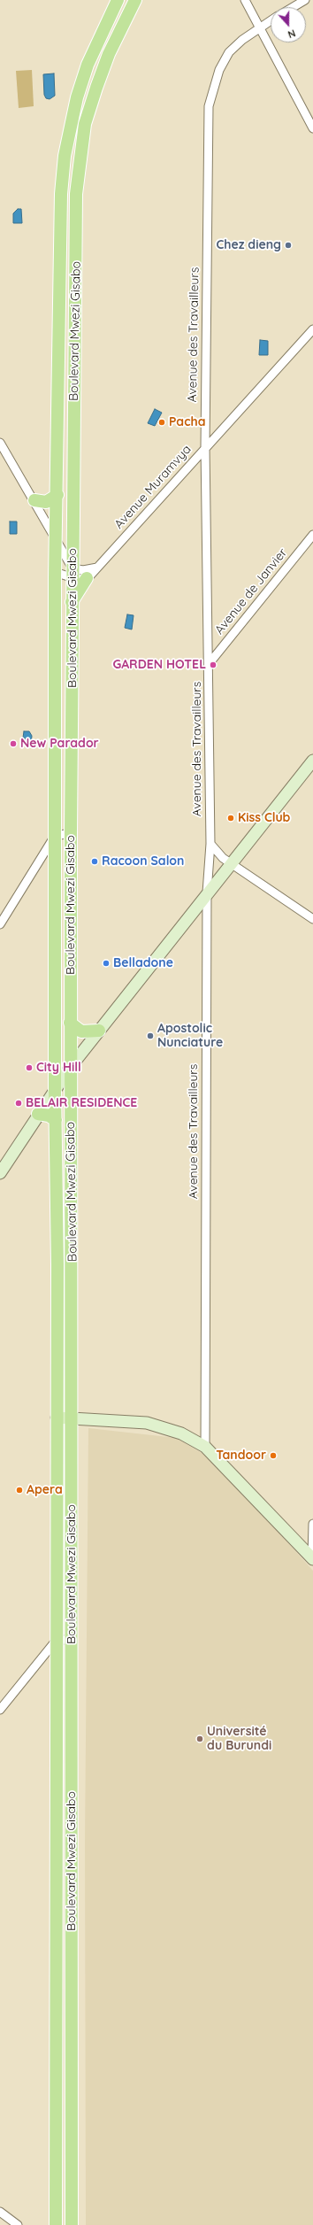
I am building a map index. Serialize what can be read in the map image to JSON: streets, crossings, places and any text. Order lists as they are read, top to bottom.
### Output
{
  "streets": {
    "main road": ["Boulevard Mwezi Gisabo"],
    "street": ["Avenue des Travailleurs", "Avenue Muramvya", "Avenue de Janvier"]
  },
  "crossings": [
    ["Avenue des Travailleurs", "Avenue Muramvya"],
    ["Avenue des Travailleurs", "Avenue de Janvier"]
  ],
  "places": [
    "Chez dieng",
    "Pacha",
    "GARDEN HOTEL",
    "New Parador",
    "Kiss Club",
    "Racoon Salon",
    "Belladone",
    "Apostolic Nunciature",
    "City Hill",
    "BELAIR RESIDENCE",
    "Tandoor",
    "Apera",
    "Université du Burundi"
  ],
  "north": "bottom"
}
